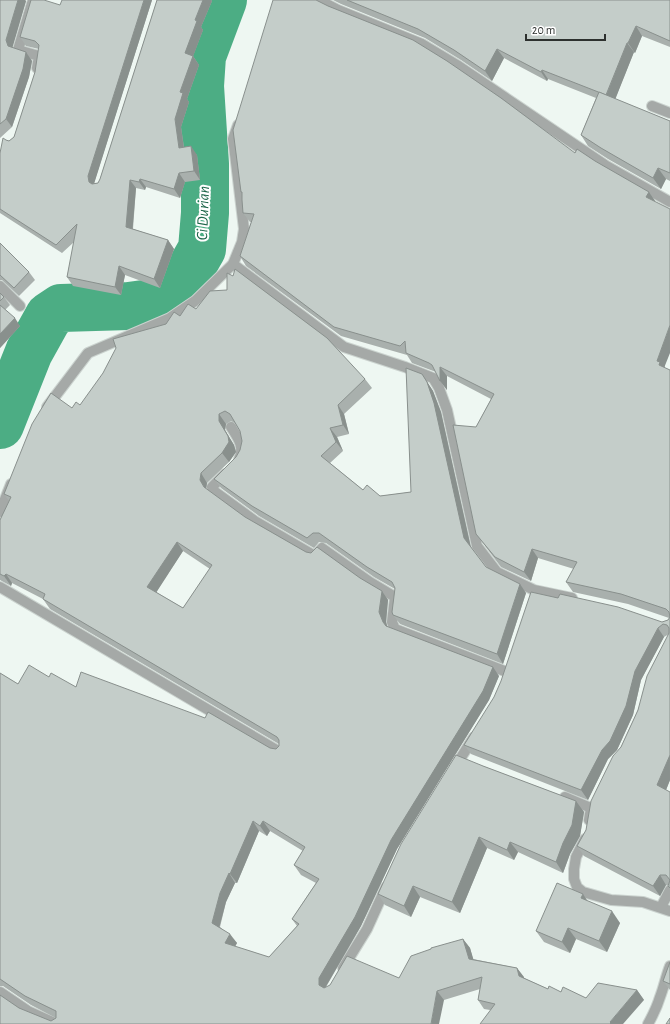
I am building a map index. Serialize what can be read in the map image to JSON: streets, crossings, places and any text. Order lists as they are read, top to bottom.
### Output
{
  "water": ["Ci Durian"],
  "scale_bar": "20 m"
}
